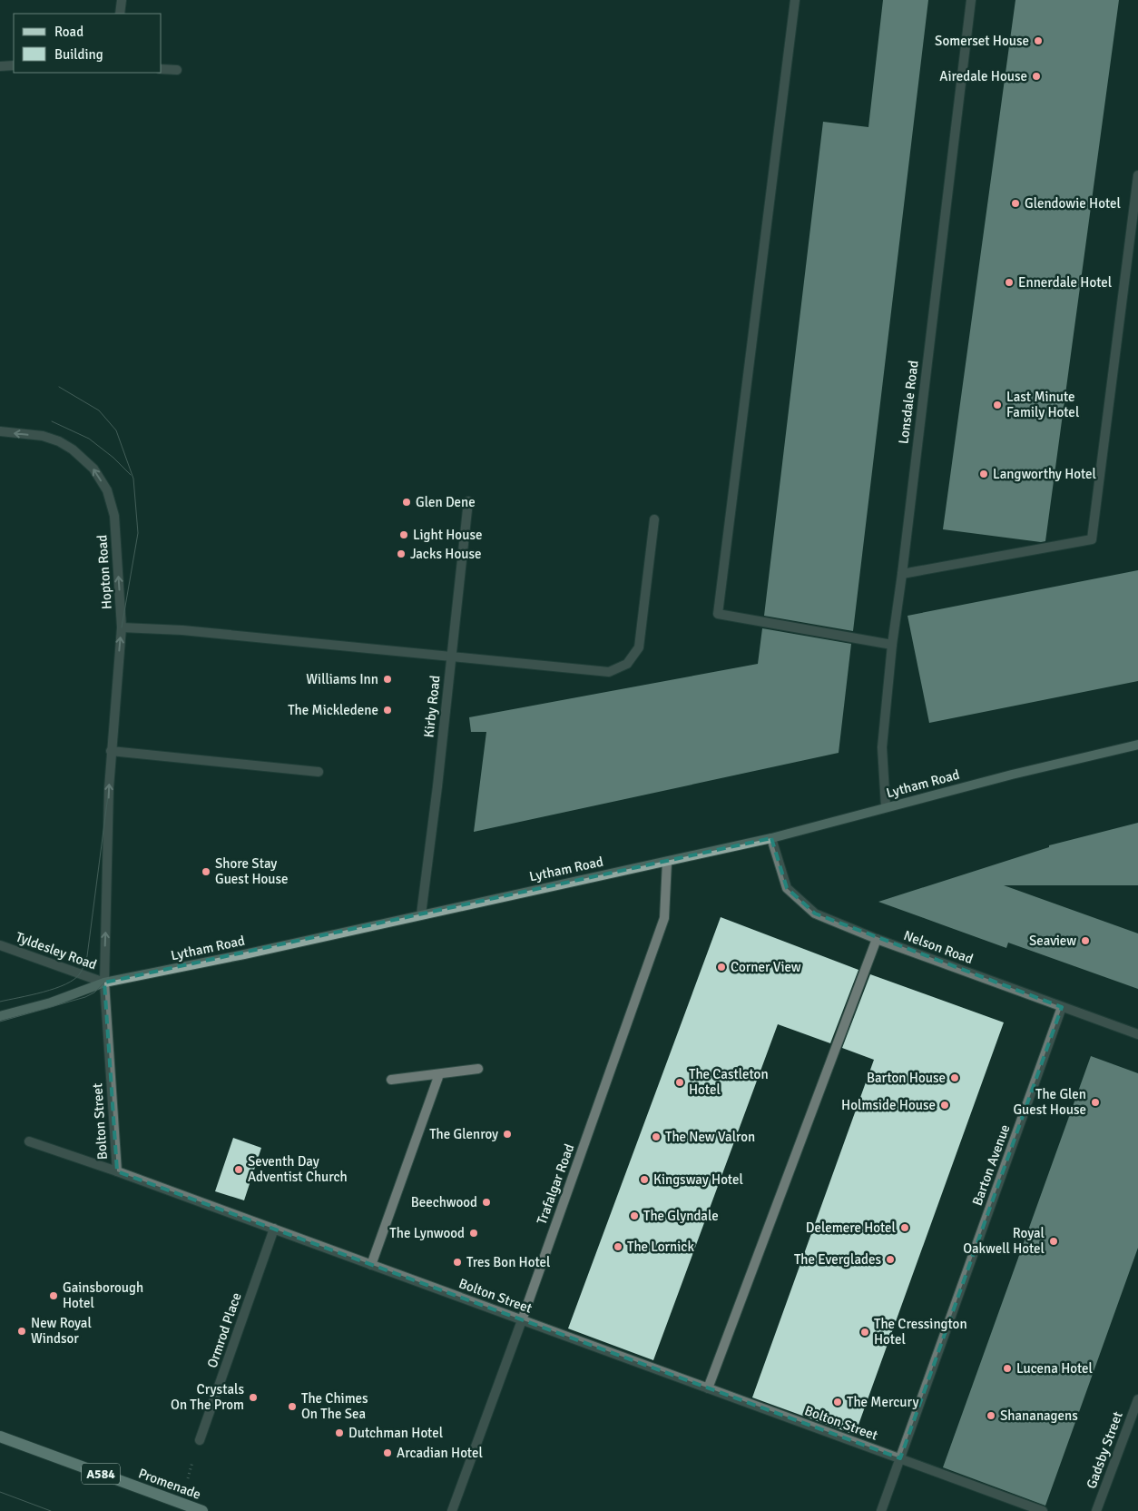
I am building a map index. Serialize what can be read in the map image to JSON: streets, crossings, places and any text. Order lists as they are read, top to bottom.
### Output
{
  "streets": {
    "main road": ["Lytham Road", "A584", "Promenade"],
    "street": [
      "Lonsdale Road",
      "Hopton Road",
      "Kirby Road",
      "Nelson Road",
      "Tyldesley Road",
      "Bolton Street",
      "Barton Avenue",
      "Trafalgar Road",
      "Ormrod Place",
      "Gadsby Street"
    ]
  },
  "crossings": [
    ["Lonsdale Road", "Lytham Road"],
    ["Hopton Road", "Bolton Street"],
    ["Kirby Road", "Lytham Road"],
    ["Lytham Road", "Nelson Road"],
    ["Lytham Road", "Tyldesley Road"],
    ["Lytham Road", "Bolton Street"],
    ["Lytham Road", "Trafalgar Road"],
    ["Nelson Road", "Barton Avenue"],
    ["Tyldesley Road", "Bolton Street"],
    ["Bolton Street", "Barton Avenue"],
    ["Bolton Street", "Trafalgar Road"],
    ["Bolton Street", "Ormrod Place"]
  ],
  "one_way": ["Hopton Road"],
  "places": [
    "Somerset House",
    "Airedale House",
    "Glendowie Hotel",
    "Ennerdale Hotel",
    "Last Minute Family Hotel",
    "Langworthy Hotel",
    "Glen Dene",
    "Light House",
    "Jacks House",
    "Williams Inn",
    "The Mickledene",
    "Shore Stay Guest House",
    "Seaview",
    "Corner View",
    "Barton House",
    "The Castleton Hotel",
    "The Glen Guest House",
    "Holmside House",
    "The Glenroy",
    "The New Valron",
    "Seventh Day Adventist Church",
    "Kingsway Hotel",
    "Beechwood",
    "The Glyndale",
    "Delemere Hotel",
    "The Lynwood",
    "Royal Oakwell Hotel",
    "The Lornick",
    "The Everglades",
    "Tres Bon Hotel",
    "Gainsborough Hotel",
    "New Royal Windsor",
    "The Cressington Hotel",
    "Lucena Hotel",
    "Crystals On The Prom",
    "The Mercury",
    "The Chimes On The Sea",
    "Shananagens",
    "Dutchman Hotel",
    "Arcadian Hotel"
  ],
  "legend": ["Road", "Building"]
}
